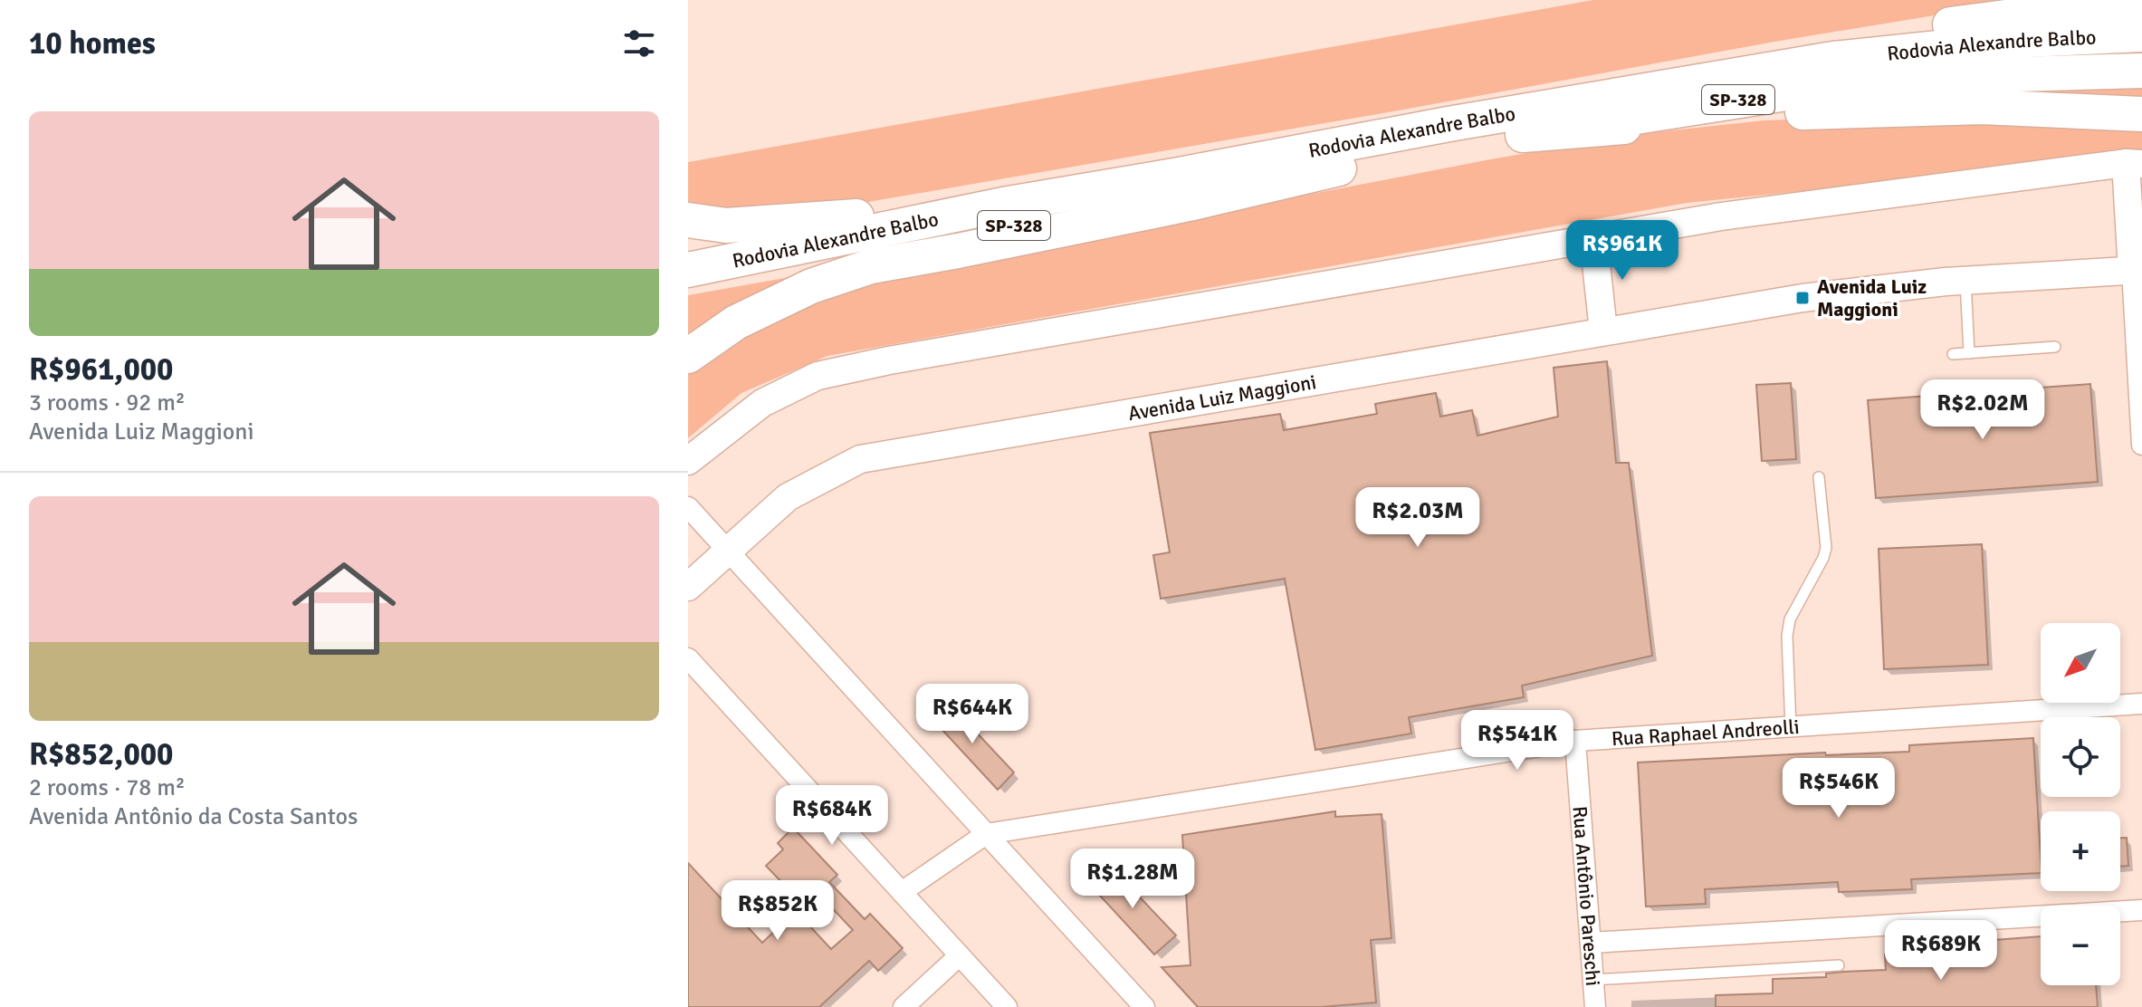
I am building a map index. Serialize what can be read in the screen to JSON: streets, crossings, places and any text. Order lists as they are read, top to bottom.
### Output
{
  "streets": {
    "highway": ["Rodovia Alexandre Balbo", "SP-328"],
    "street": ["Avenida Luiz Maggioni", "Rua Raphael Andreolli", "Rua Antônio Pareschi"]
  },
  "crossings": [
    ["Rua Raphael Andreolli", "Rua Antônio Pareschi"]
  ],
  "places": {
    "transit": ["Avenida Luiz Maggioni"]
  },
  "north": "bottom left",
  "page": {
    "heading": "10 homes",
    "list": [
      {
        "name": "R$961,000",
        "note": "3 rooms · 92 m² · Avenida Luiz Maggioni"
      },
      {
        "name": "R$852,000",
        "note": "2 rooms · 78 m² · Avenida Antônio da Costa Santos"
      }
    ],
    "price": [
      "R$961K",
      "R$2.02M",
      "R$2.03M",
      "R$644K",
      "R$541K",
      "R$546K",
      "R$684K",
      "R$1.28M",
      "R$852K",
      "R$689K"
    ],
    "map_buttons": ["+", "−"]
  }
}
